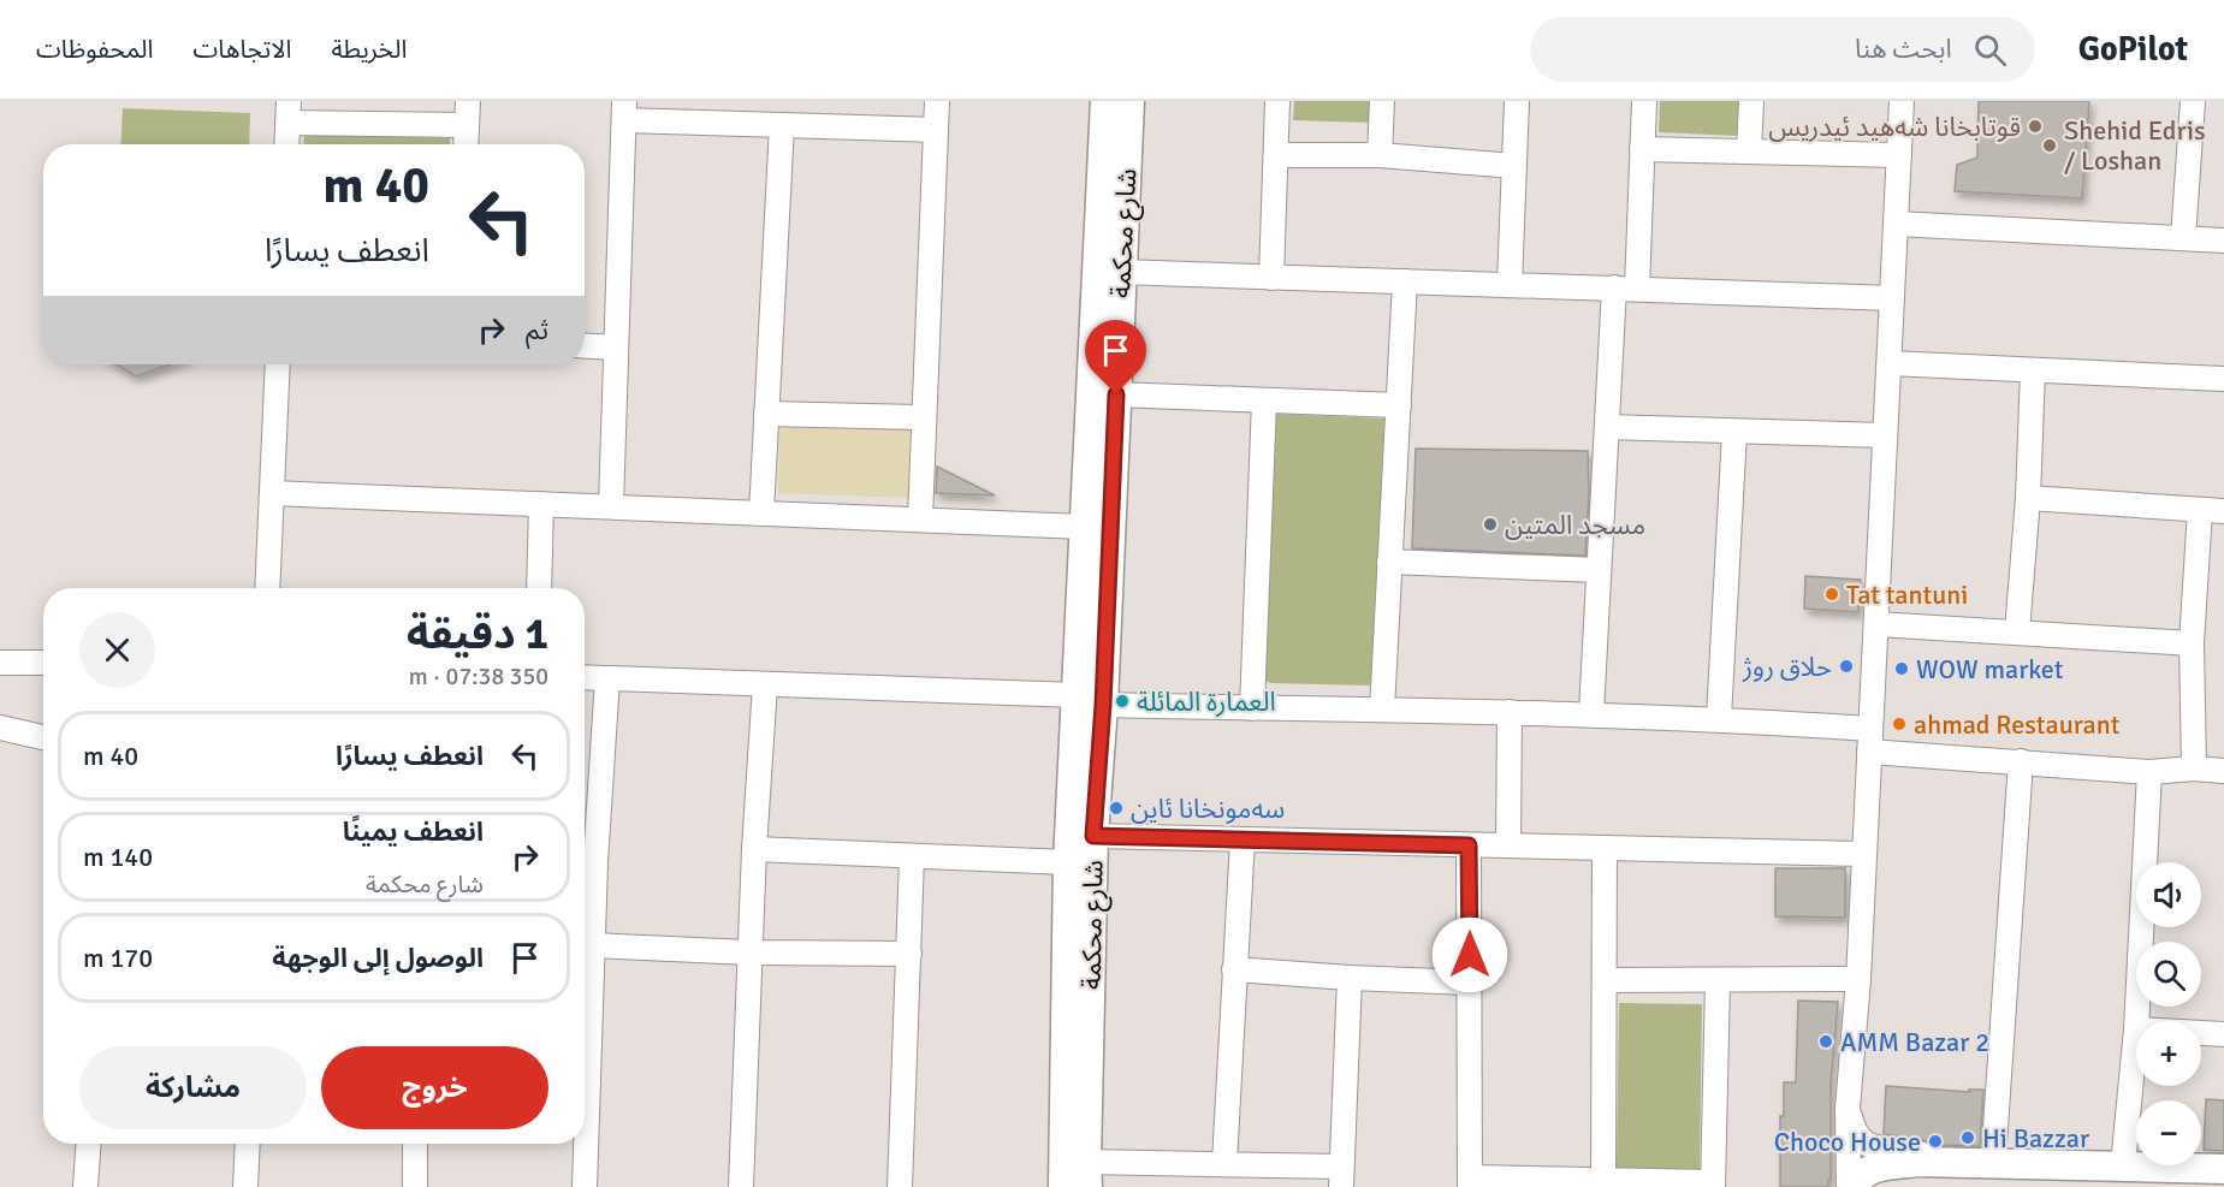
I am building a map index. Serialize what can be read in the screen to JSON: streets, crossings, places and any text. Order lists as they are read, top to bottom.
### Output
{
  "streets": {
    "main road": ["شارع محكمة"]
  },
  "places": [
    "قوتابخانا شەهید ئیدریس",
    "Shehid Edris / Loshan",
    "مسجد المتين",
    "Tat tantuni",
    "حلاق روژ",
    "WOW market",
    "العمارة المائلة",
    "ahmad Restaurant",
    "سەمونخانا ئاین",
    "AMM Bazar 2",
    "Hi Bazzar",
    "Choco House"
  ],
  "page": {
    "header": "GoPilot",
    "search": "ابحث هنا",
    "nav": ["الخريطة", "الاتجاهات", "المحفوظات"],
    "turn": ["40 m", "انعطف يسارًا"],
    "then": "ثم",
    "heading": ["1 دقيقة", "350 m · 07:38"],
    "list": [
      {
        "name": "انعطف يسارًا",
        "value": "40 m"
      },
      {
        "name": "انعطف يمينًا",
        "note": "شارع محكمة",
        "value": "140 m"
      },
      {
        "name": "الوصول إلى الوجهة",
        "value": "170 m"
      }
    ],
    "map_buttons": ["+", "−"],
    "buttons": ["خروج", "مشاركة"]
  }
}
